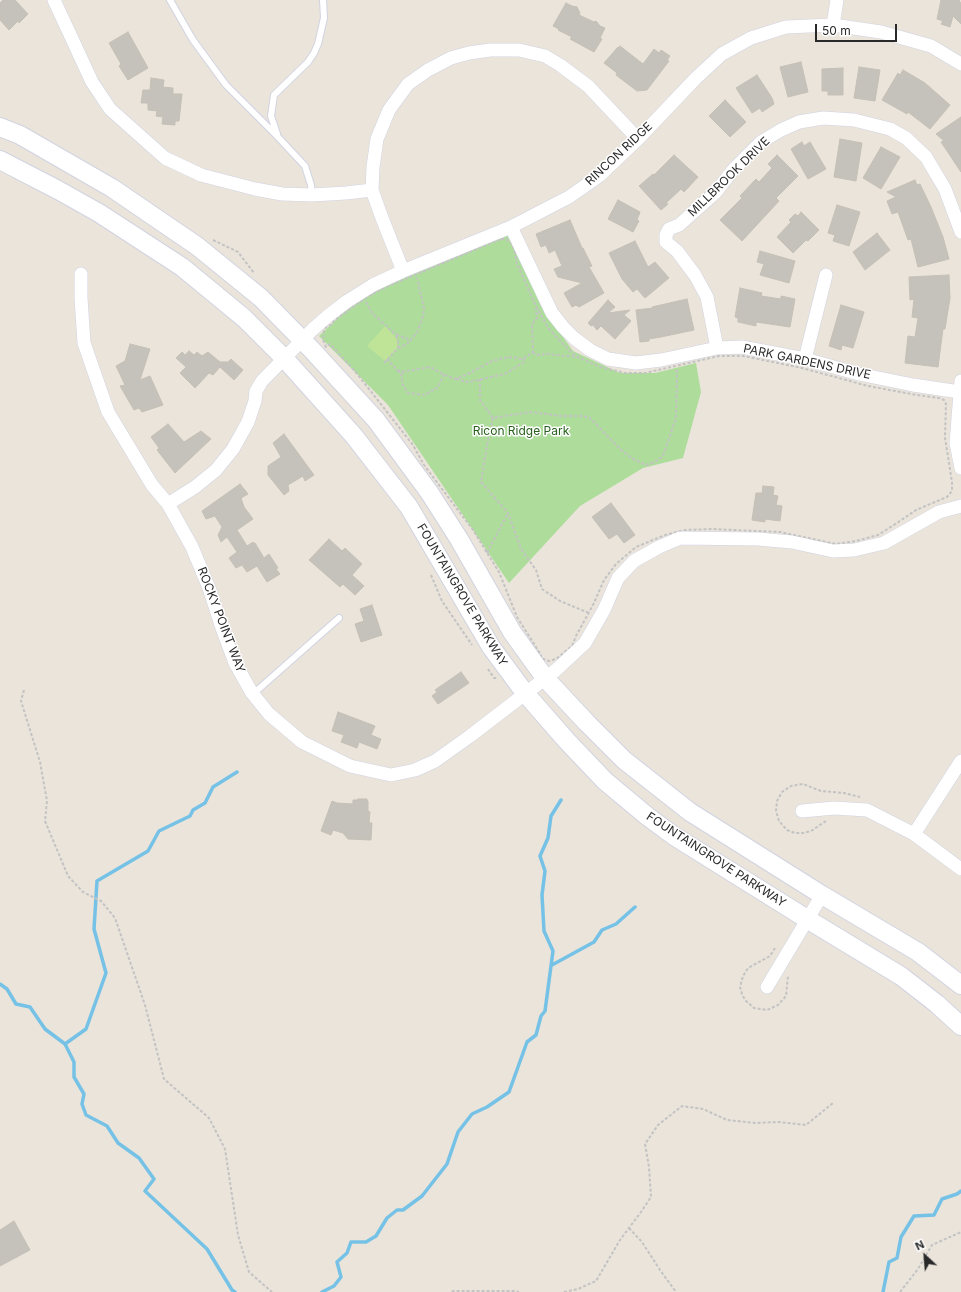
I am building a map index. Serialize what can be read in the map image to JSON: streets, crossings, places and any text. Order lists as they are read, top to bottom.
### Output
{
  "streets": {
    "main road": ["FOUNTAINGROVE PARKWAY"],
    "street": [
      "RINCON RIDGE",
      "MILLBROOK DRIVE",
      "PARK GARDENS DRIVE",
      "ROCKY POINT WAY"
    ]
  },
  "crossings": [
    ["RINCON RIDGE", "PARK GARDENS DRIVE"],
    ["RINCON RIDGE", "FOUNTAINGROVE PARKWAY"],
    ["RINCON RIDGE", "ROCKY POINT WAY"],
    ["MILLBROOK DRIVE", "PARK GARDENS DRIVE"],
    ["FOUNTAINGROVE PARKWAY", "ROCKY POINT WAY"]
  ],
  "parks": ["Ricon Ridge Park"],
  "scale_bar": "50 m",
  "north": "top left"
}
